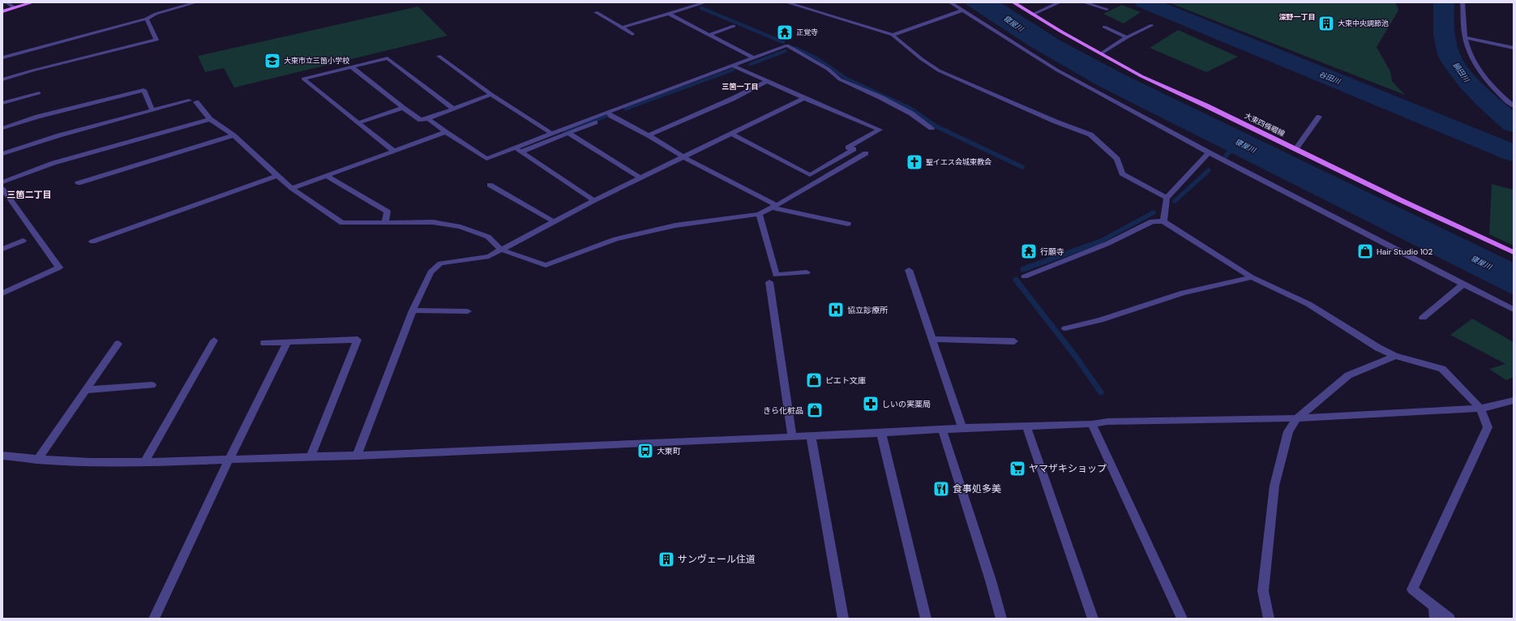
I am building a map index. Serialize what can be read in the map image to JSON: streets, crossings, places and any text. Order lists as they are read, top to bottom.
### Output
{
  "streets": {
    "main road": ["大東四條畷線"]
  },
  "districts": ["深野一丁目", "三箇一丁目", "三箇二丁目"],
  "water": ["寝屋川", "鍋田川", "谷田川"],
  "places": {
    "building": ["大東中央調節池", "サンヴェール住道"],
    "temple": ["正覚寺", "行願寺"],
    "school or university": ["大東市立三箇小学校"],
    "church": ["聖イエス会城東教会"],
    "shop": ["Hair Studio 102", "ピエト文庫", "きら化粧品"],
    "hospital": ["協立診療所"],
    "pharmacy": ["しいの実薬局"],
    "bus stop": ["大東町"],
    "supermarket": ["ヤマザキショップ"],
    "restaurant": ["食事処多美"]
  }
}
